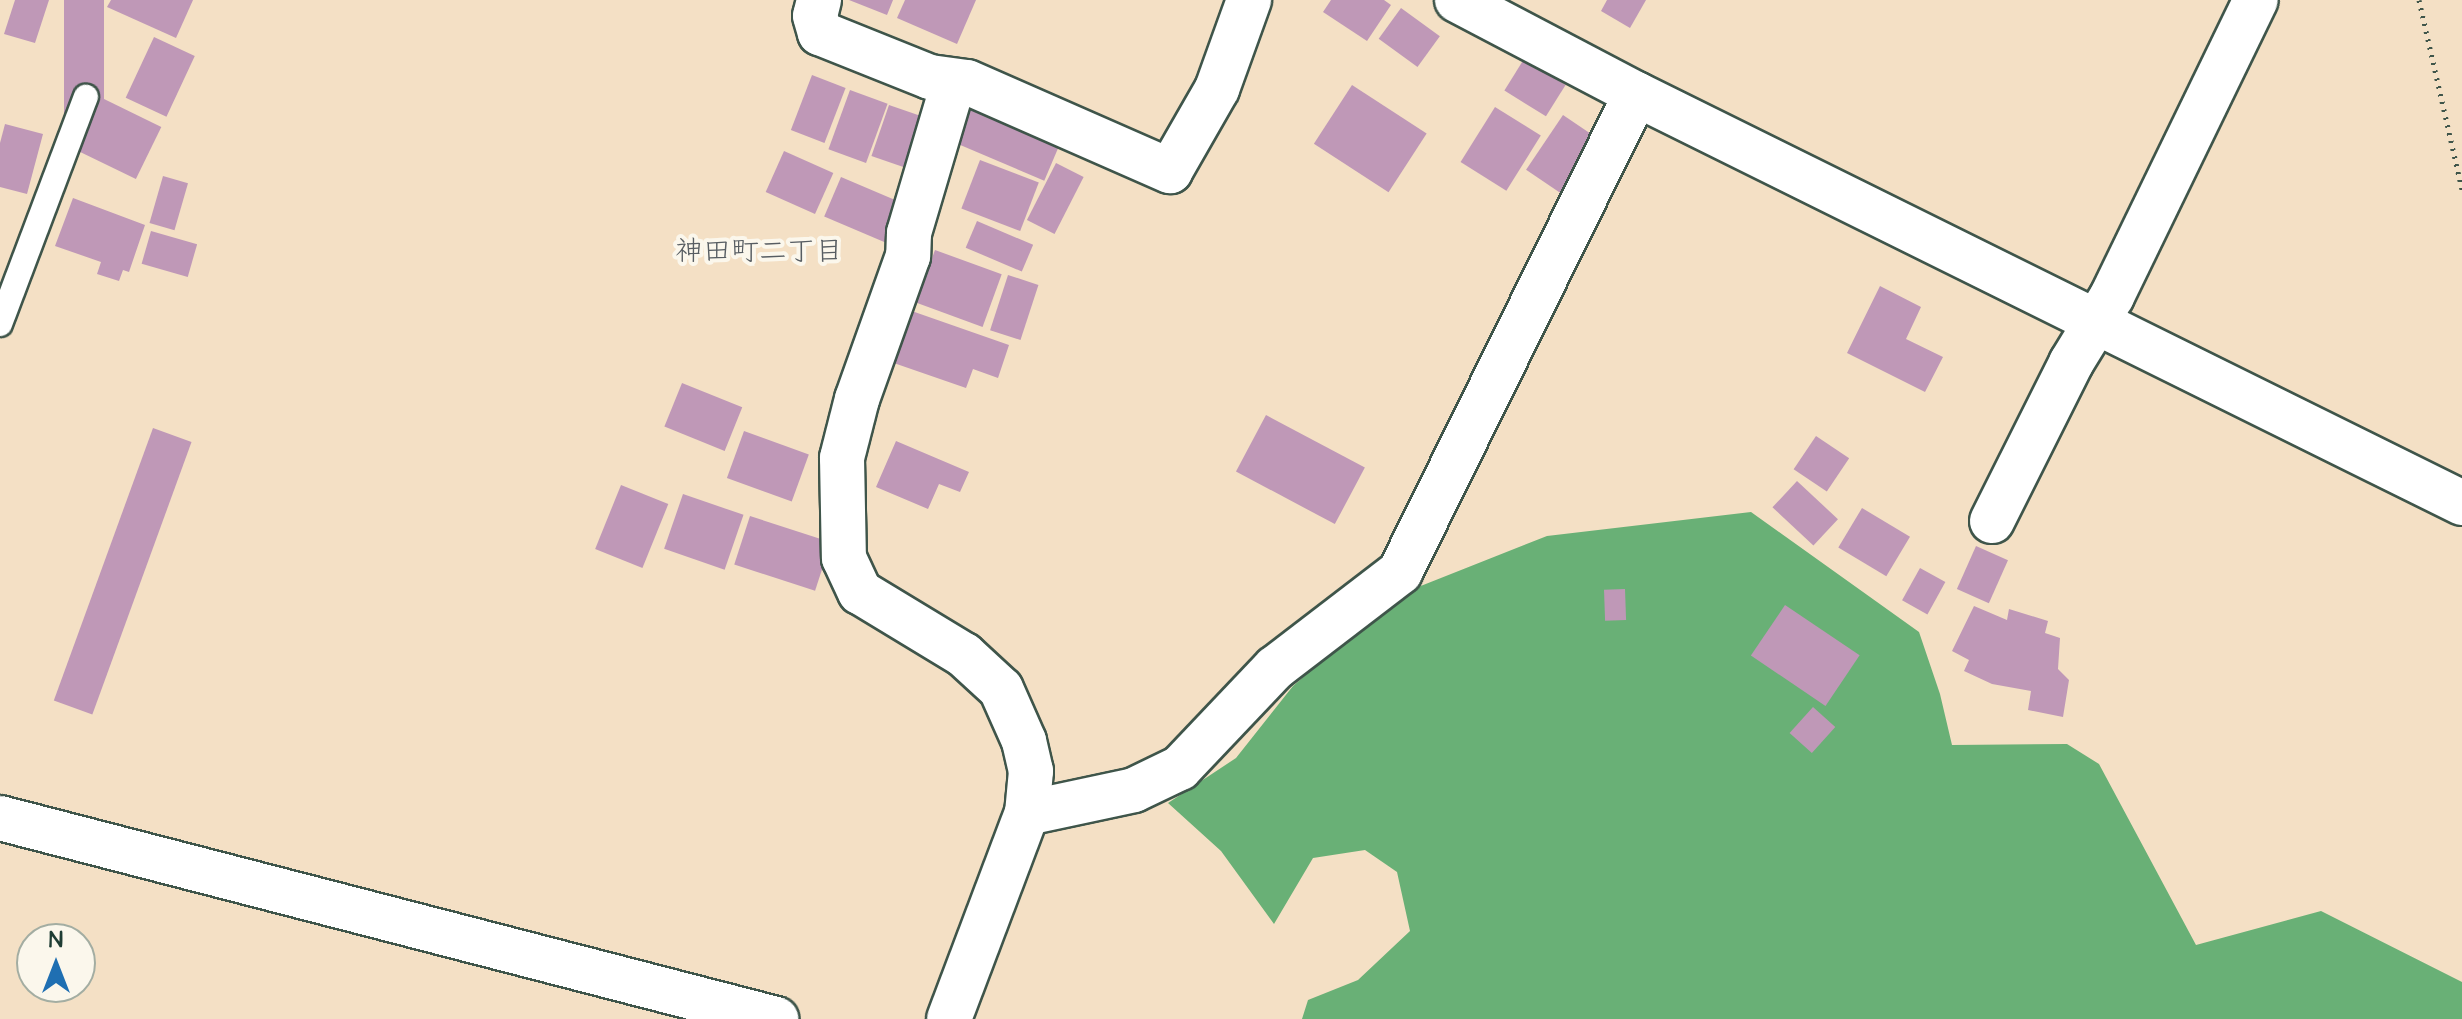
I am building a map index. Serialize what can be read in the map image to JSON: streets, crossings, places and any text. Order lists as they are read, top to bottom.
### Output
{
  "districts": ["神田町二丁目"],
  "north": "top"
}
